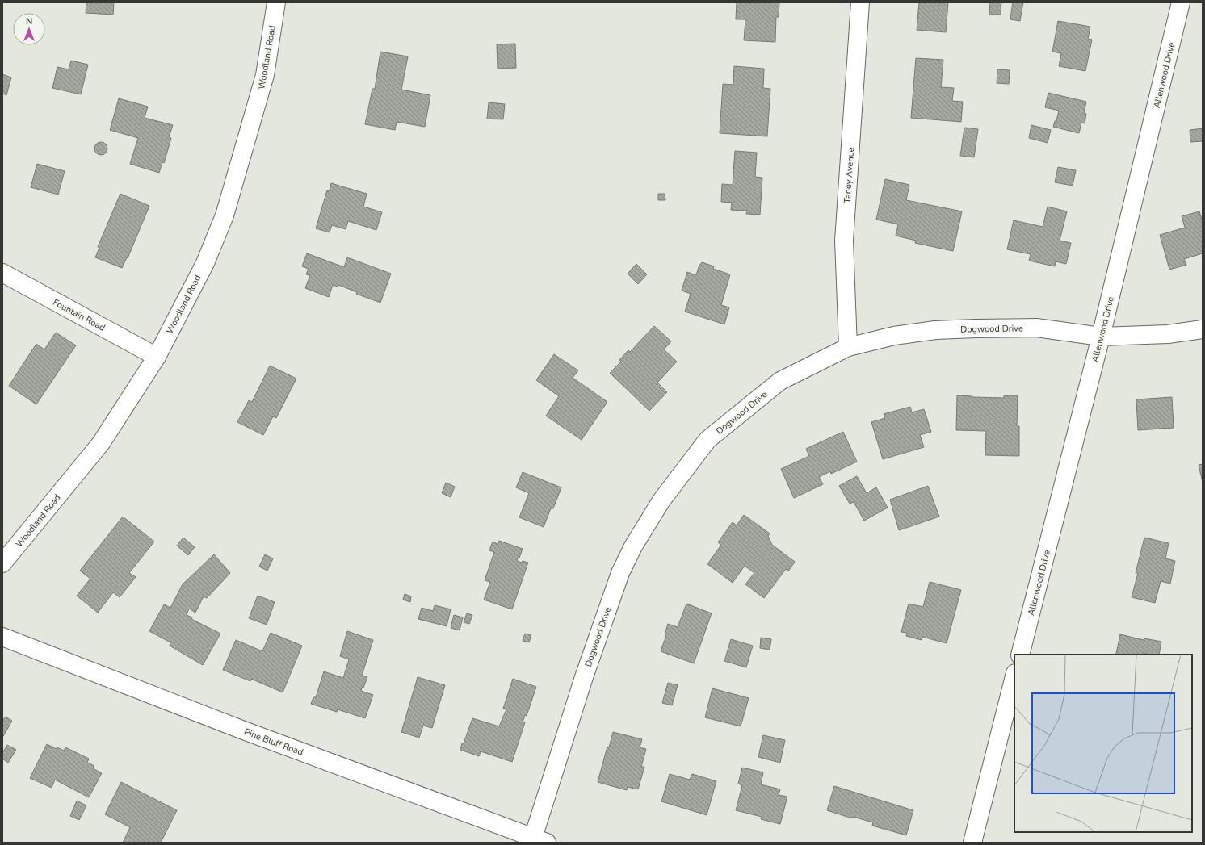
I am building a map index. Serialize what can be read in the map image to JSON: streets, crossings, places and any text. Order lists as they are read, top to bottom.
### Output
{
  "streets": {
    "street": [
      "Woodland Road",
      "Allenwood Drive",
      "Taney Avenue",
      "Fountain Road",
      "Dogwood Drive",
      "Pine Bluff Road"
    ]
  },
  "crossings": [
    ["Woodland Road", "Fountain Road"],
    ["Allenwood Drive", "Dogwood Drive"],
    ["Taney Avenue", "Dogwood Drive"],
    ["Dogwood Drive", "Pine Bluff Road"]
  ],
  "north": "top"
}
